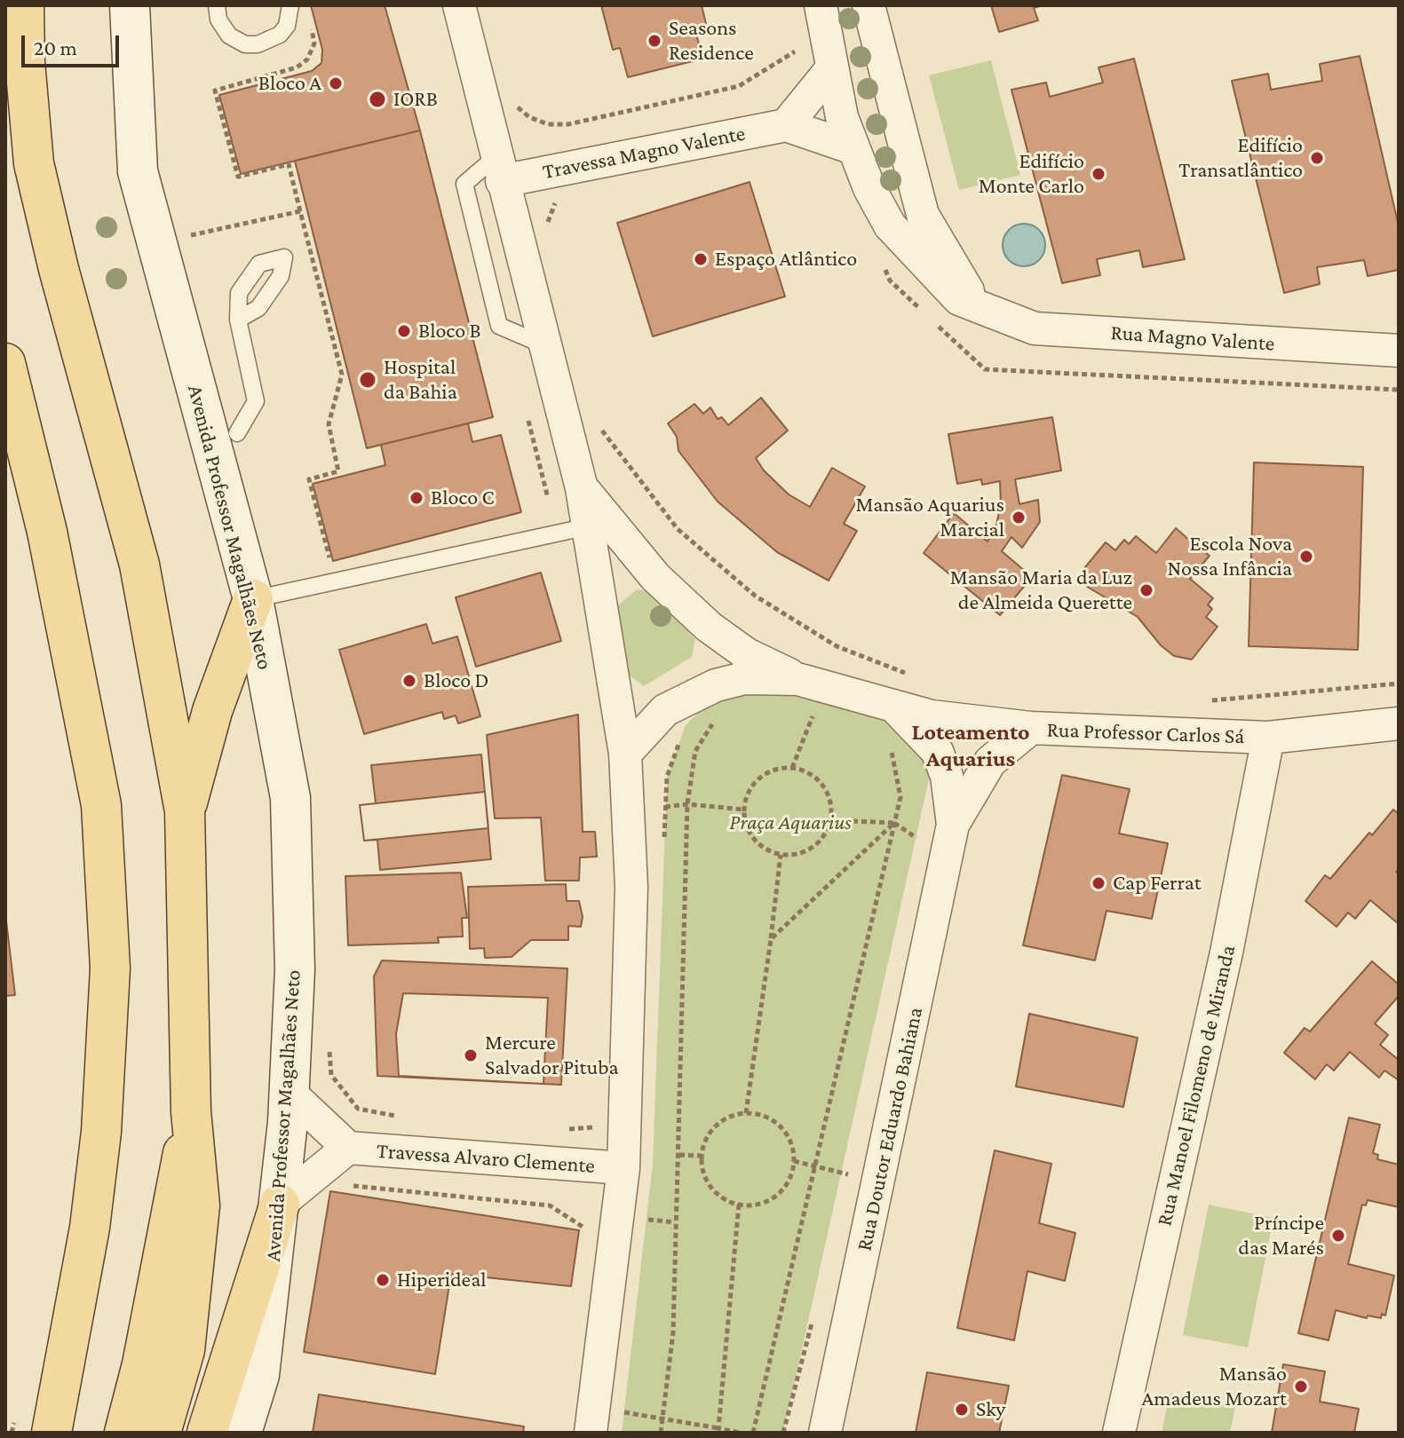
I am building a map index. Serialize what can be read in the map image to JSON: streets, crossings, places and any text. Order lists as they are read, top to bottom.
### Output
{
  "streets": {
    "main road": ["Avenida Professor Magalhães Neto"],
    "street": [
      "Travessa Magno Valente",
      "Rua Magno Valente",
      "Rua Professor Carlos Sá",
      "Rua Manoel Filomeno de Miranda",
      "Rua Doutor Eduardo Bahiana",
      "Travessa Alvaro Clemente"
    ]
  },
  "crossings": [
    ["Avenida Professor Magalhães Neto", "Travessa Alvaro Clemente"],
    ["Rua Professor Carlos Sá", "Rua Manoel Filomeno de Miranda"],
    ["Rua Professor Carlos Sá", "Rua Doutor Eduardo Bahiana"]
  ],
  "districts": ["Loteamento Aquarius"],
  "parks": ["Praça Aquarius"],
  "places": [
    "Seasons Residence",
    "Bloco A",
    "IORB",
    "Edifício Transatlântico",
    "Edifício Monte Carlo",
    "Espaço Atlântico",
    "Bloco B",
    "Hospital da Bahia",
    "Bloco C",
    "Mansão Aquarius Marcial",
    "Escola Nova Nossa Infância",
    "Mansão Maria da Luz de Almeida Querette",
    "Bloco D",
    "Cap Ferrat",
    "Mercure Salvador Pituba",
    "Príncipe das Marés",
    "Hiperideal",
    "Mansão Amadeus Mozart",
    "Sky"
  ],
  "scale_bar": "20 m"
}
